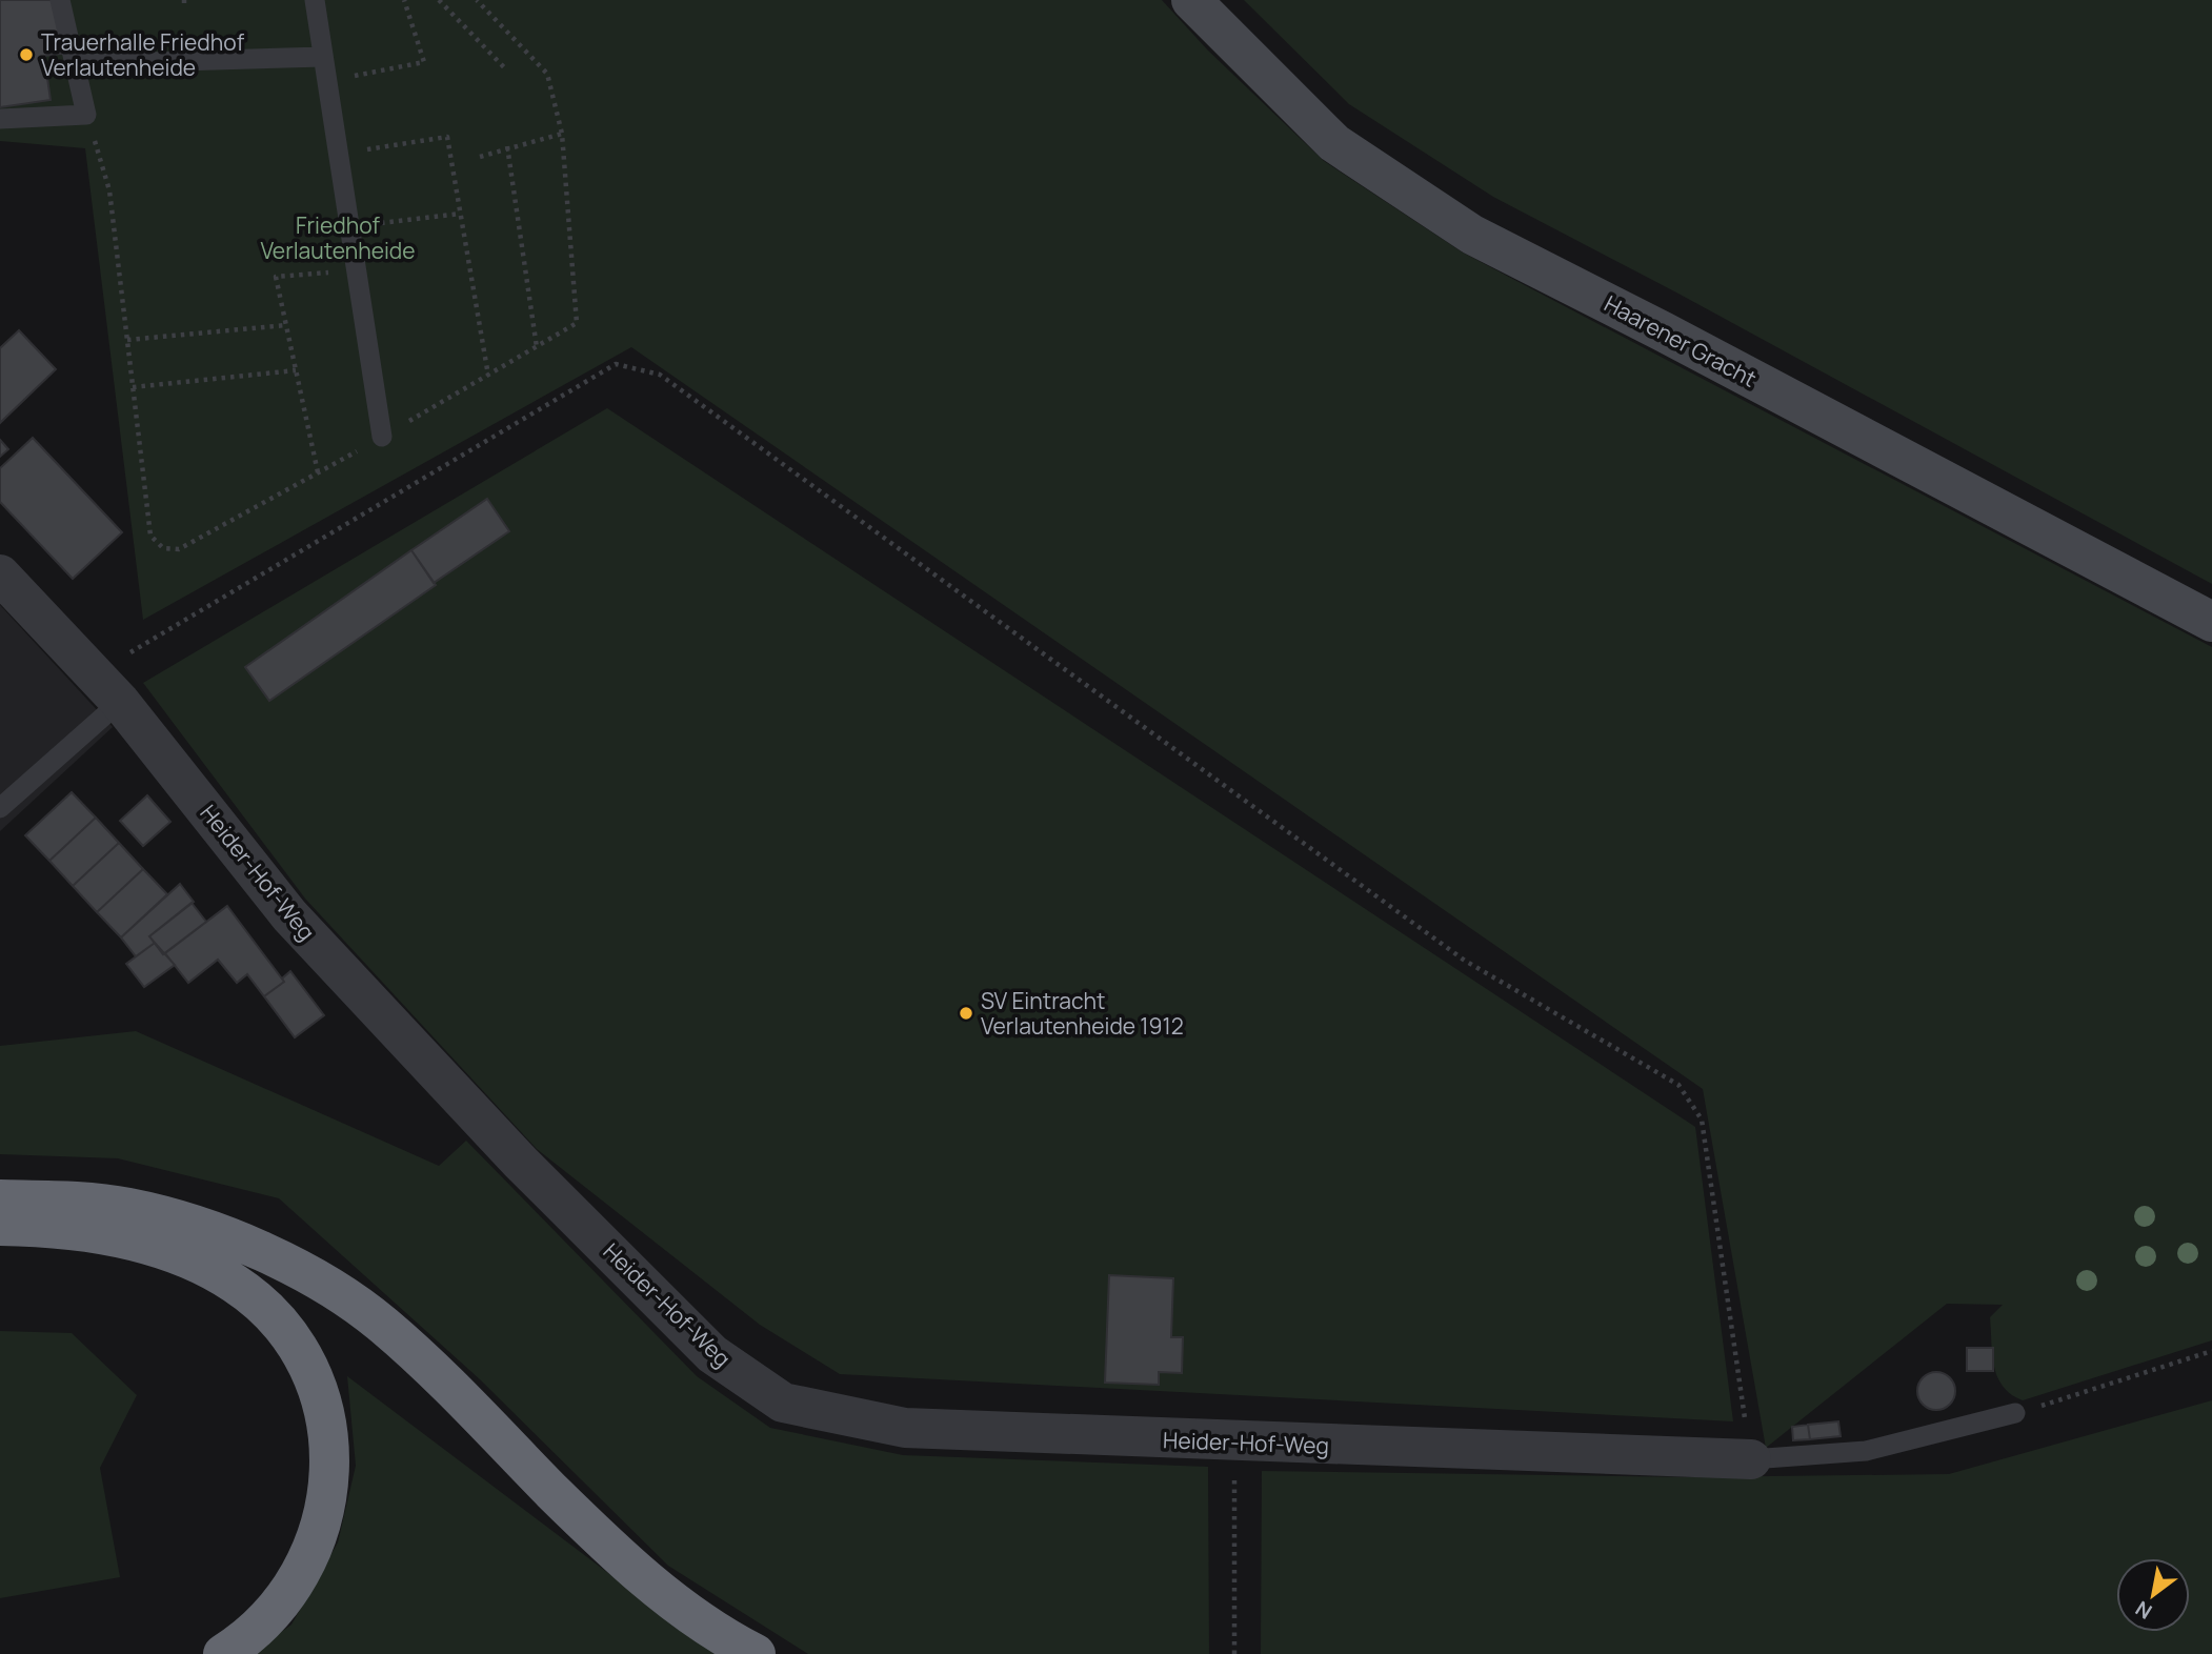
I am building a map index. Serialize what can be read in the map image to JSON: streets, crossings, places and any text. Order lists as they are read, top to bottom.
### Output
{
  "streets": {
    "main road": ["Haarener Gracht"],
    "street": ["Heider-Hof-Weg"]
  },
  "parks": ["Friedhof Verlautenheide"],
  "places": ["Trauerhalle Friedhof Verlautenheide", "SV Eintracht Verlautenheide 1912"],
  "north": "bottom left"
}
